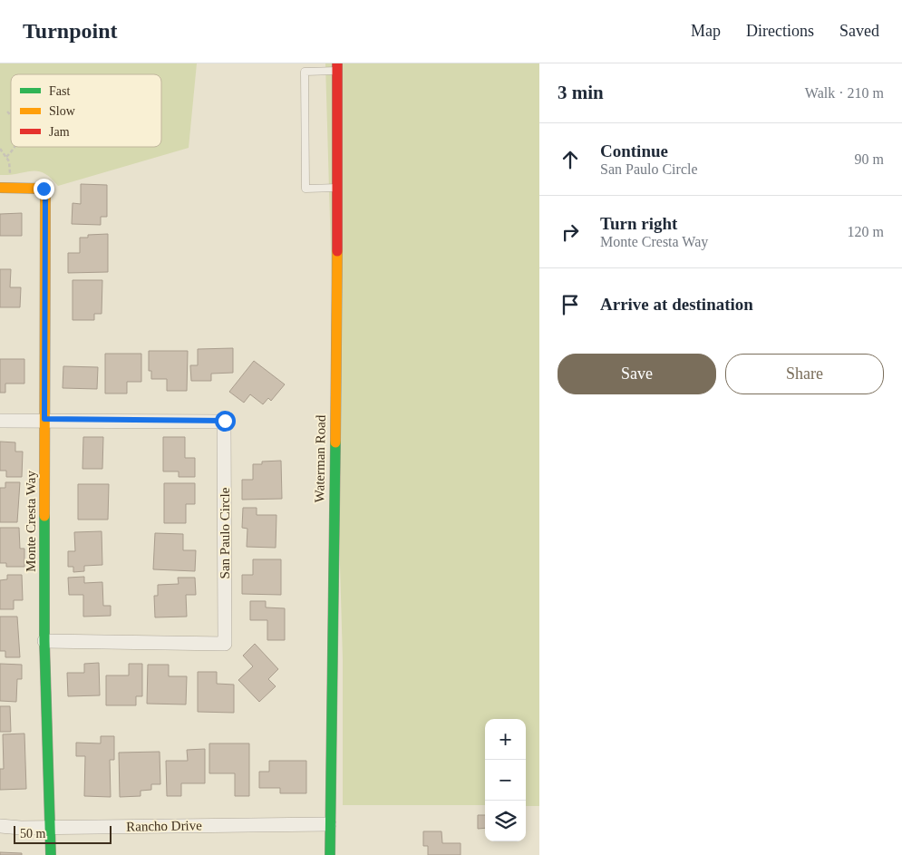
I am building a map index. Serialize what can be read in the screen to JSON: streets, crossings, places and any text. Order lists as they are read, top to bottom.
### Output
{
  "streets": {
    "main road": ["Waterman Road", "Monte Cresta Way"],
    "street": ["San Paulo Circle", "Rancho Drive"]
  },
  "crossings": [
    ["Waterman Road", "Rancho Drive"],
    ["Monte Cresta Way", "San Paulo Circle"],
    ["Monte Cresta Way", "Rancho Drive"]
  ],
  "legend": ["Fast", "Slow", "Jam"],
  "scale_bar": "50 m",
  "page": {
    "header": "Turnpoint",
    "nav": ["Map", "Directions", "Saved"],
    "heading": ["3 min", "Walk · 210 m"],
    "list": [
      ["Continue", "San Paulo Circle", "90 m"],
      ["Turn right", "Monte Cresta Way", "120 m"],
      "Arrive at destination"
    ],
    "buttons": ["Save", "Share"],
    "map_buttons": ["+", "−"],
    "scale": "50 m"
  }
}
